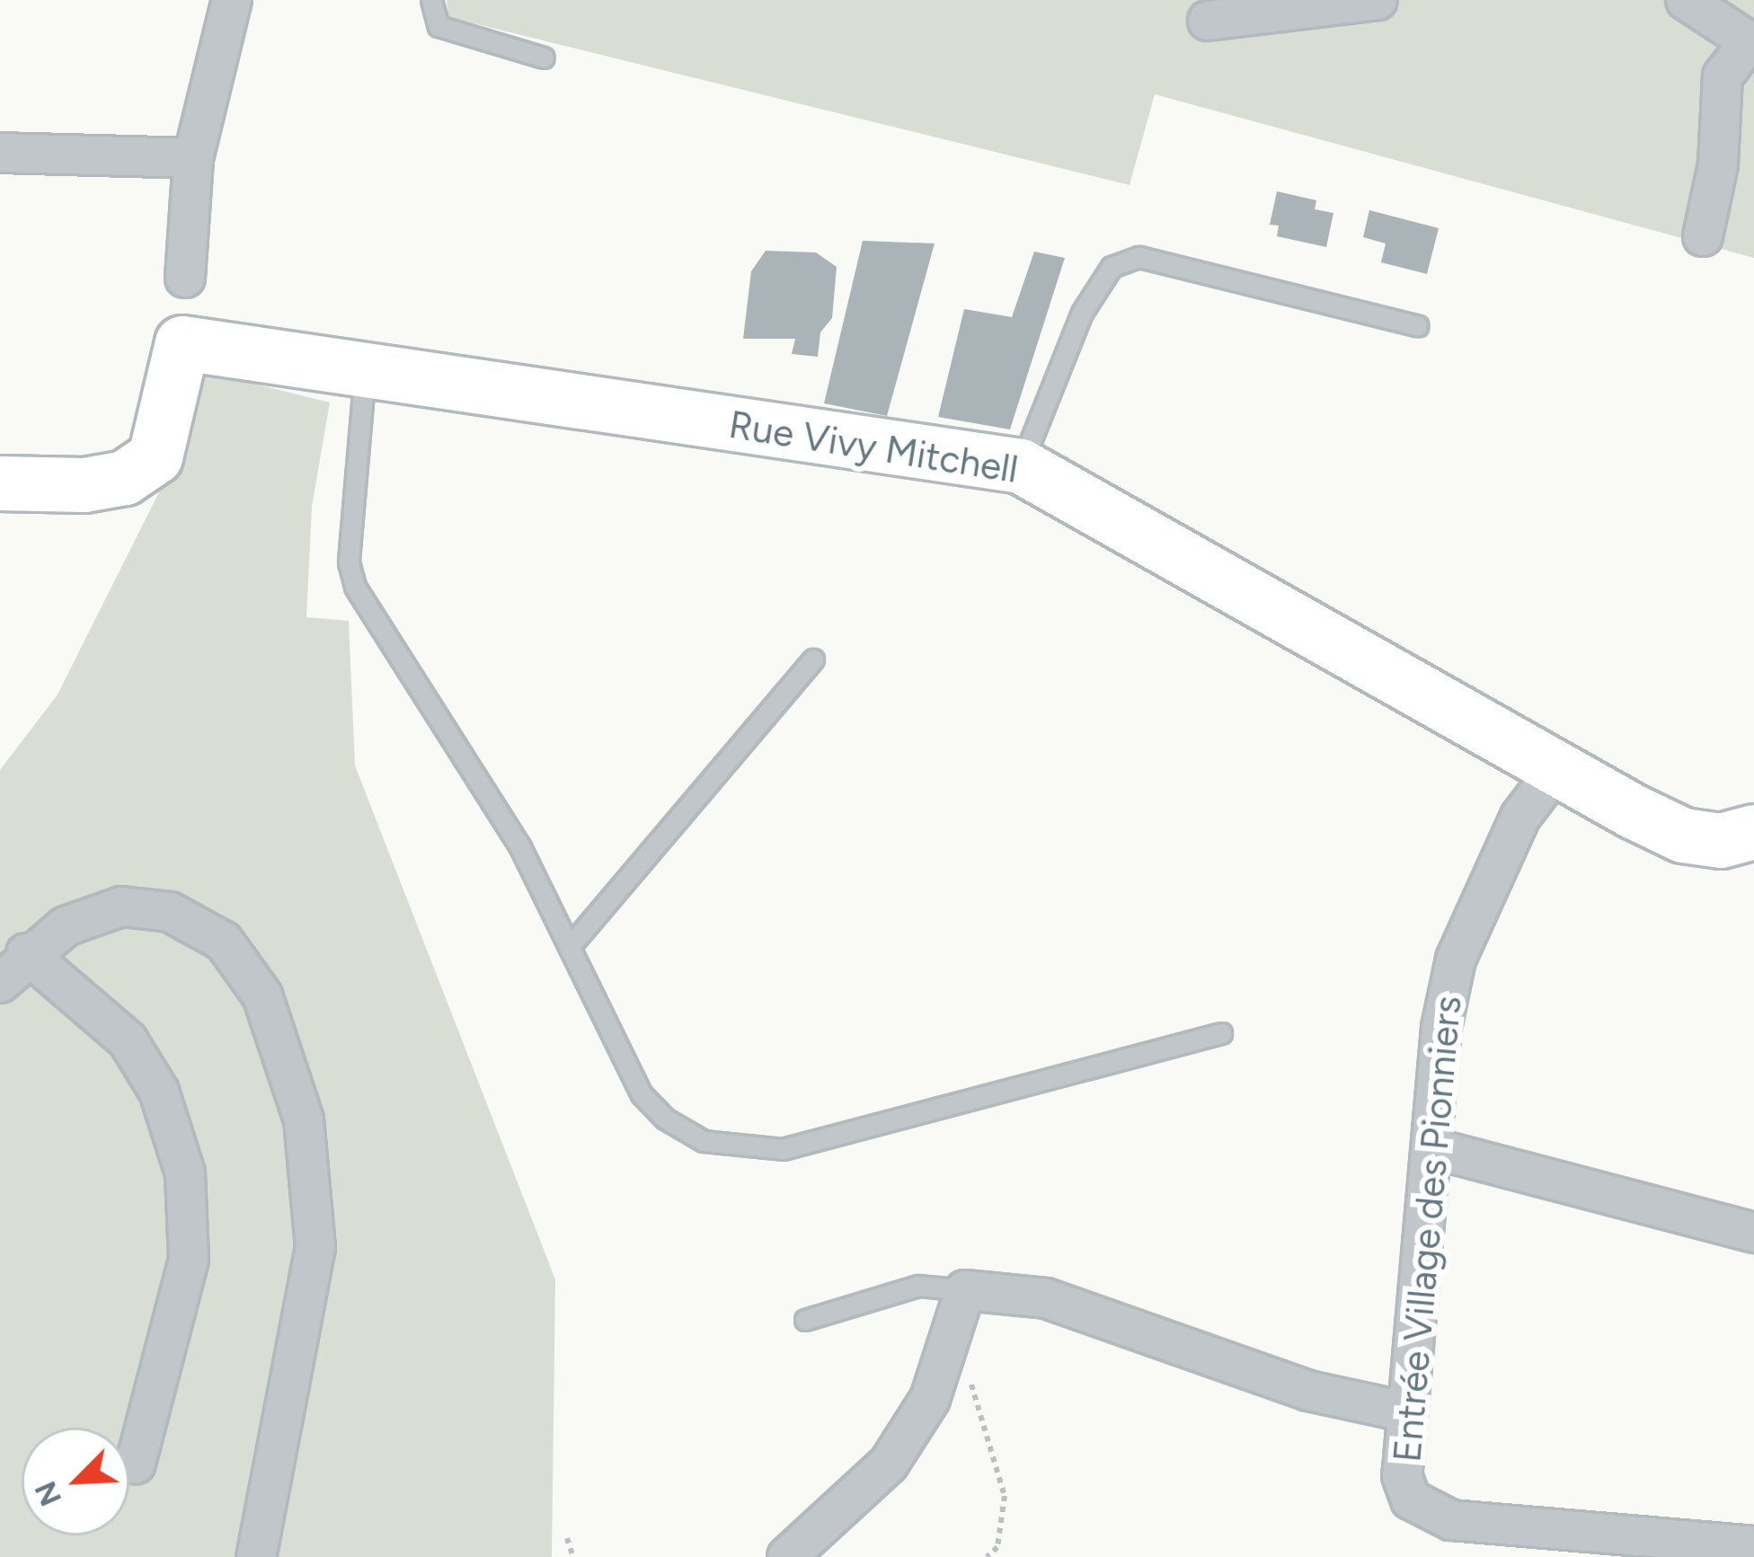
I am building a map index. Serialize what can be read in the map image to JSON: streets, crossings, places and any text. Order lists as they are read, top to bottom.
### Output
{
  "streets": {
    "street": ["Rue Vivy Mitchell", "Entrée Village des Pionniers"]
  },
  "crossings": [
    ["Rue Vivy Mitchell", "Entrée Village des Pionniers"]
  ],
  "north": "bottom left"
}
